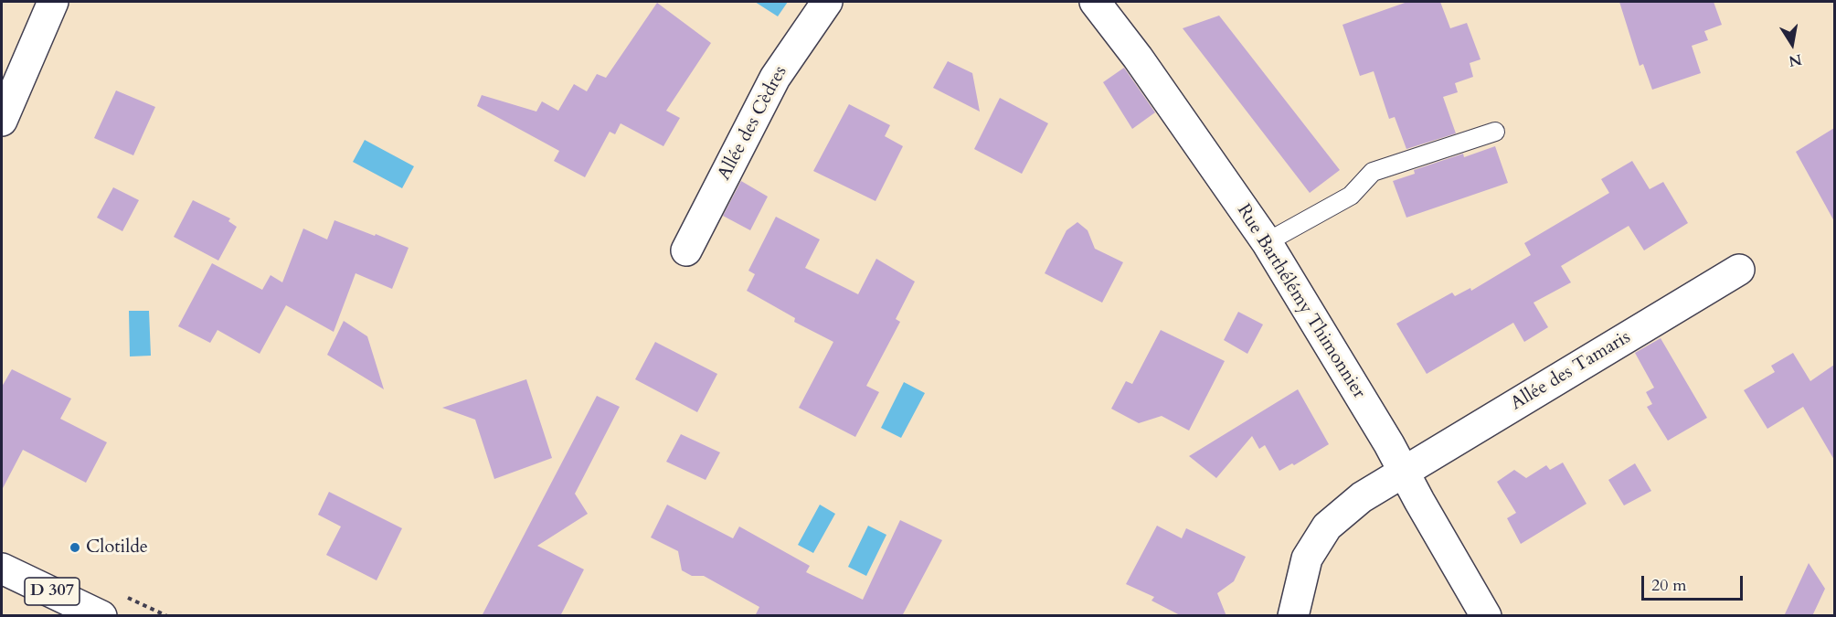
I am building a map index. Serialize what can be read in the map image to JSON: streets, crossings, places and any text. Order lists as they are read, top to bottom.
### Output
{
  "streets": {
    "street": [
      "Allée des Cèdres",
      "Rue Barthélémy Thimonnier",
      "Allée des Tamaris",
      "D 307"
    ]
  },
  "crossings": [
    ["Rue Barthélémy Thimonnier", "Allée des Tamaris"]
  ],
  "places": ["Clotilde"],
  "scale_bar": "20 m",
  "north": "bottom"
}
